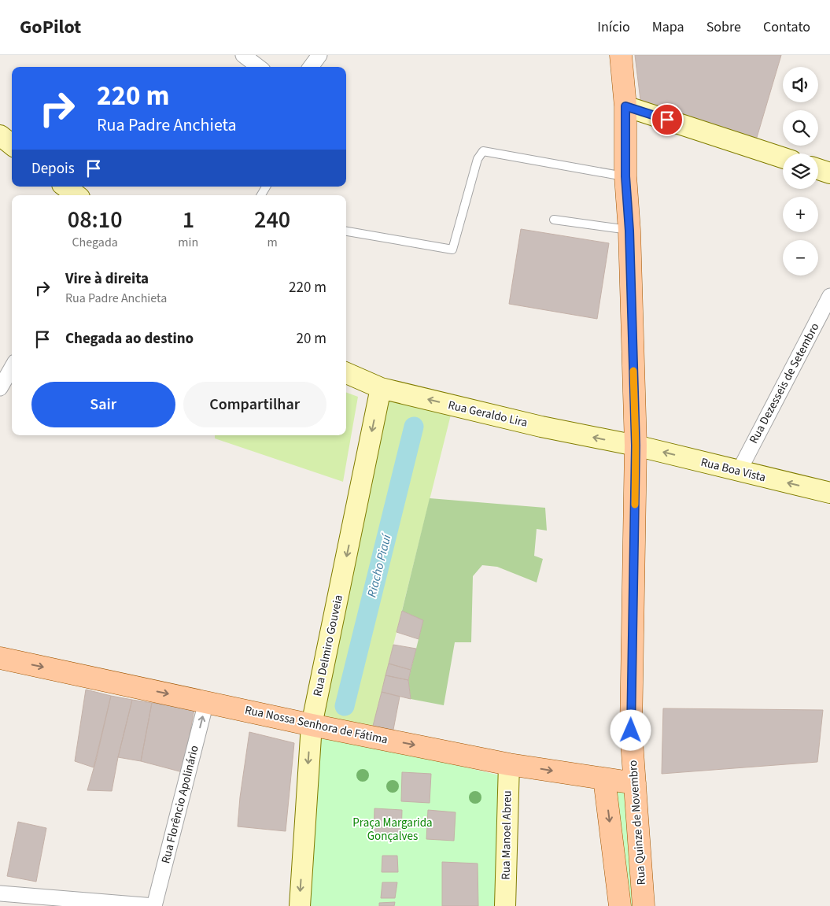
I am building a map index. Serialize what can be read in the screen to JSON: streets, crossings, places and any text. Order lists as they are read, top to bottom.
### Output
{
  "streets": {
    "main road": ["Rua Nossa Senhora de Fátima", "Rua Quinze de Novembro"],
    "street": [
      "Rua Dezesseis de Setembro",
      "Rua Geraldo Lira",
      "Rua Boa Vista",
      "Rua Delmiro Gouveia",
      "Rua Florêncio Apolinário",
      "Rua Manoel Abreu"
    ]
  },
  "crossings": [
    ["Rua Dezesseis de Setembro", "Rua Boa Vista"],
    ["Rua Geraldo Lira", "Rua Boa Vista"],
    ["Rua Geraldo Lira", "Rua Delmiro Gouveia"],
    ["Rua Geraldo Lira", "Rua Quinze de Novembro"],
    ["Rua Boa Vista", "Rua Quinze de Novembro"],
    ["Rua Delmiro Gouveia", "Rua Nossa Senhora de Fátima"],
    ["Rua Nossa Senhora de Fátima", "Rua Florêncio Apolinário"],
    ["Rua Nossa Senhora de Fátima", "Rua Quinze de Novembro"],
    ["Rua Nossa Senhora de Fátima", "Rua Manoel Abreu"]
  ],
  "one_way": [
    "Rua Geraldo Lira",
    "Rua Boa Vista",
    "Rua Delmiro Gouveia",
    "Rua Nossa Senhora de Fátima",
    "Rua Florêncio Apolinário"
  ],
  "water": ["Riacho Piauí"],
  "parks": ["Praça Margarida Gonçalves"],
  "page": {
    "header": "GoPilot",
    "nav": [
      "Início",
      "Mapa",
      "Sobre",
      "Contato"
    ],
    "map_buttons": ["+", "−"],
    "turn": ["220 m", "Rua Padre Anchieta"],
    "then": "Depois",
    "eta": [
      "08:10",
      "Chegada",
      "1",
      "min",
      "240",
      "m"
    ],
    "list": [
      {
        "name": "Vire à direita",
        "note": "Rua Padre Anchieta",
        "value": "220 m"
      },
      {
        "name": "Chegada ao destino",
        "value": "20 m"
      }
    ],
    "buttons": ["Sair", "Compartilhar"]
  }
}
